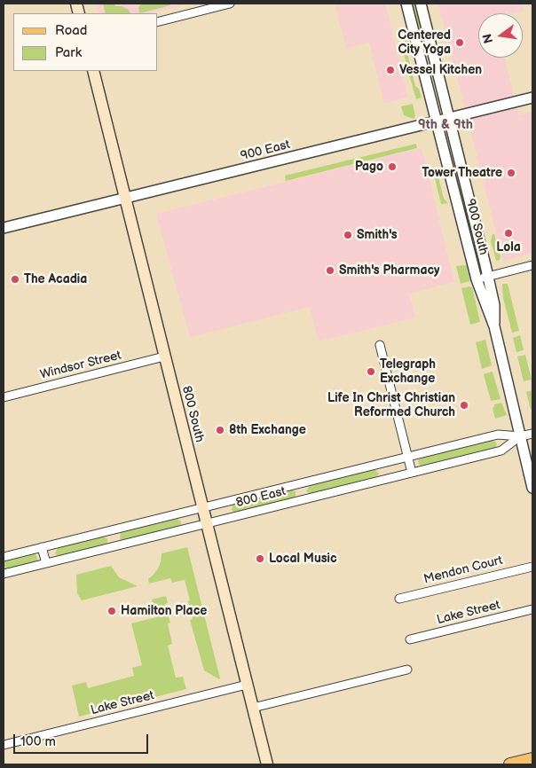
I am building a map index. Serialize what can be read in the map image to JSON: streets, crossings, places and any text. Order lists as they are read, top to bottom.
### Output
{
  "streets": {
    "main road": ["800 South"],
    "street": [
      "900 East",
      "900 South",
      "Windsor Street",
      "800 East",
      "Mendon Court",
      "Lake Street"
    ]
  },
  "crossings": [
    ["900 East", "900 South"],
    ["900 East", "800 South"],
    ["900 South", "800 East"],
    ["Windsor Street", "800 South"],
    ["800 South", "800 East"],
    ["800 South", "Lake Street"]
  ],
  "districts": ["9th & 9th"],
  "places": [
    "Centered City Yoga",
    "Vessel Kitchen",
    "Pago",
    "Tower Theatre",
    "Lola",
    "Smith's",
    "Smith's Pharmacy",
    "The Acadia",
    "Telegraph Exchange",
    "Life In Christ Christian Reformed Church",
    "8th Exchange",
    "Local Music",
    "Hamilton Place"
  ],
  "legend": ["Road", "Park"],
  "scale_bar": "100 m",
  "north": "left"
}
